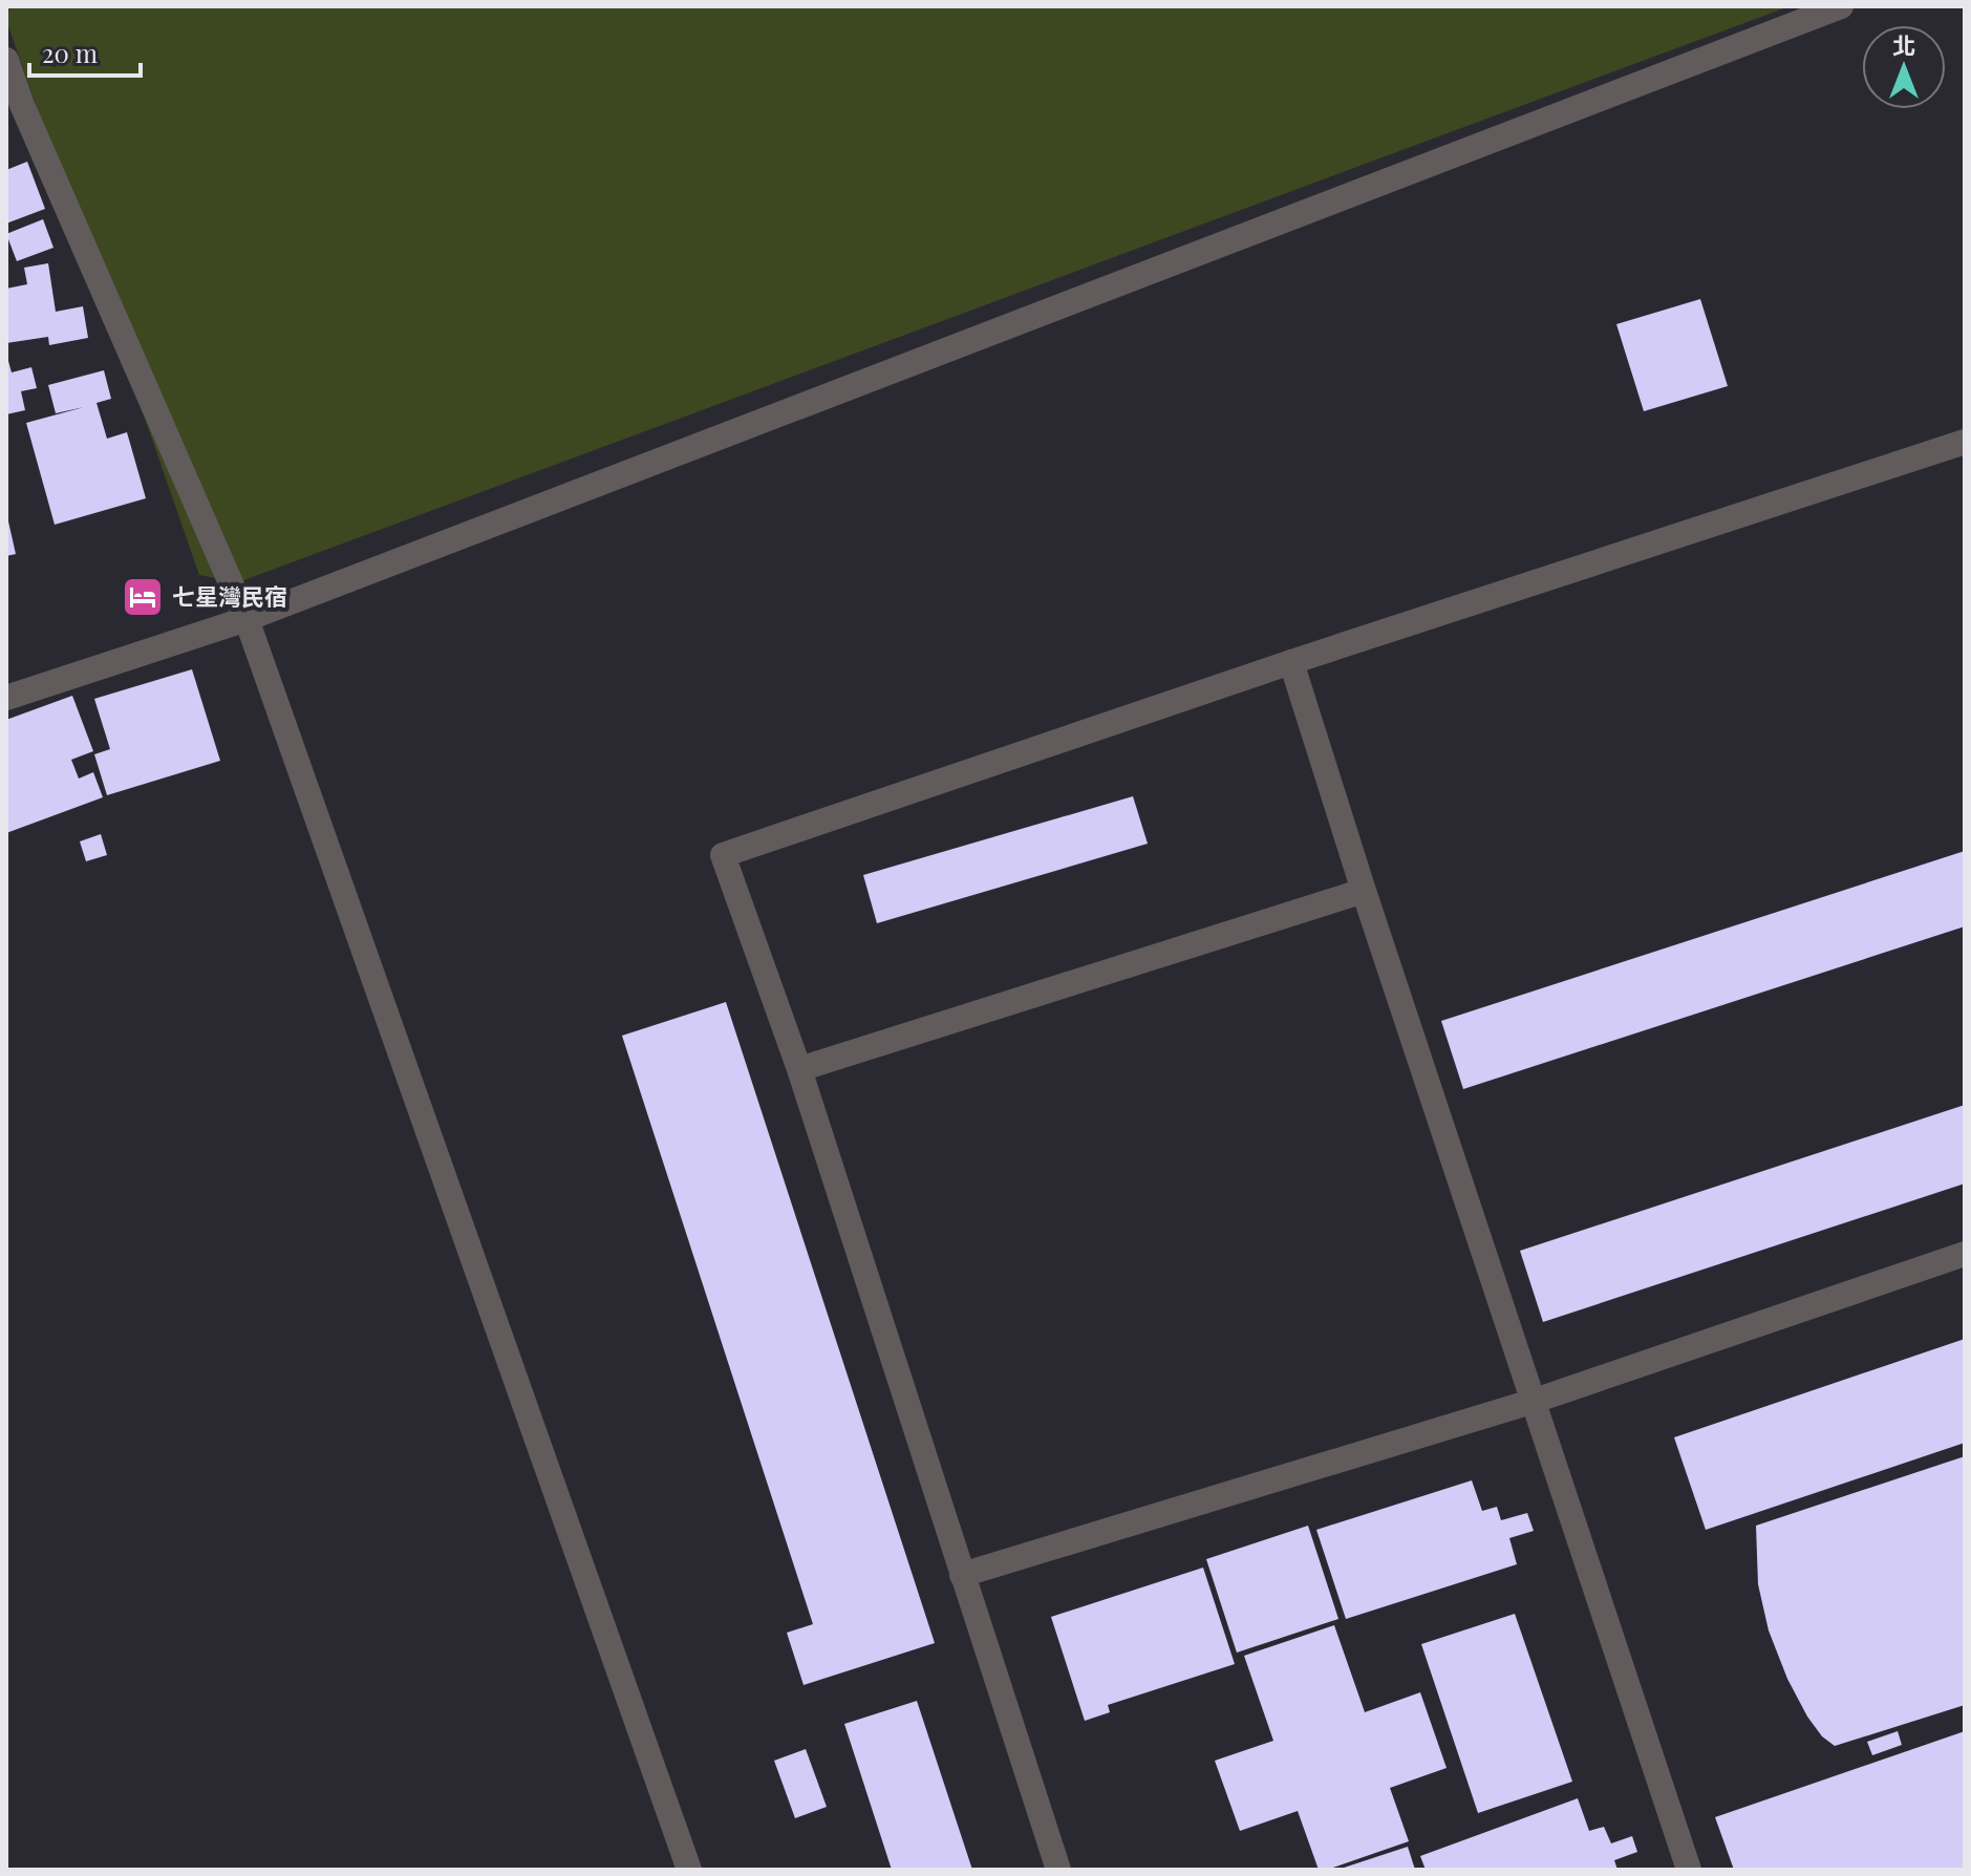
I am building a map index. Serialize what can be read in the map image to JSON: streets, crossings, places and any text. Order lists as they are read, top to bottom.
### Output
{
  "places": {
    "hotel": ["七星灣民宿"]
  },
  "scale_bar": "20 m",
  "north": "top"
}
